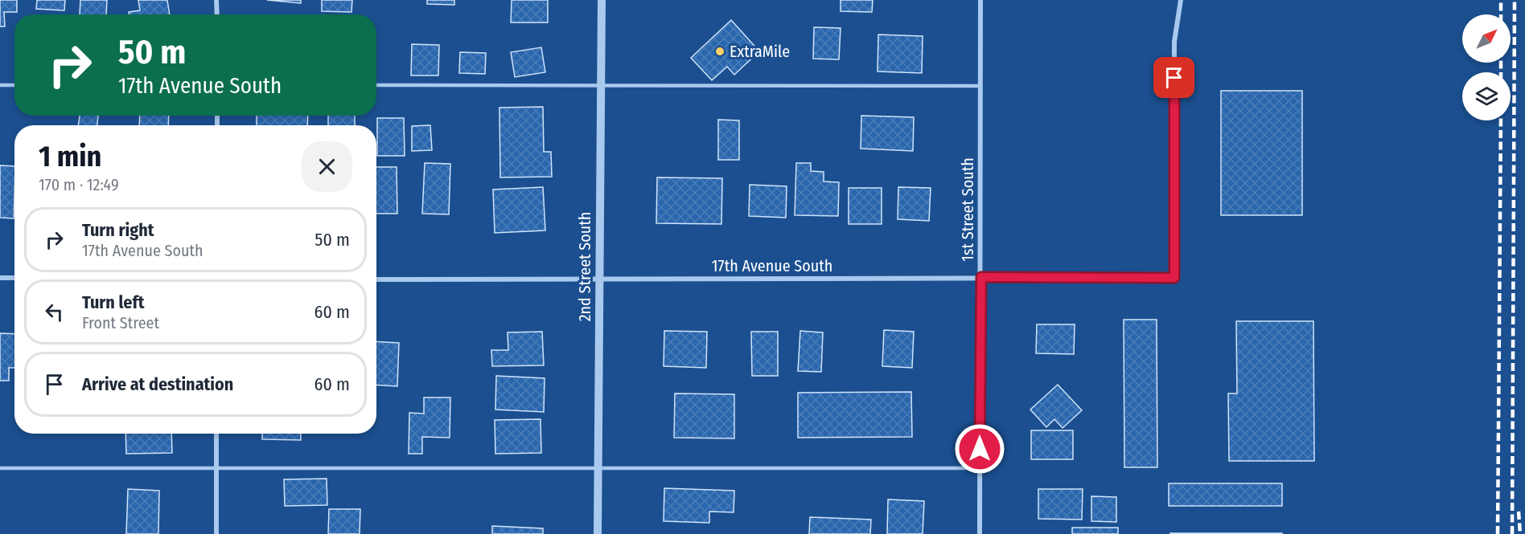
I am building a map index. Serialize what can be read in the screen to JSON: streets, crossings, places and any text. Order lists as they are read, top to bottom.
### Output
{
  "streets": {
    "street": ["1st Street South", "17th Avenue South", "2nd Street South"]
  },
  "crossings": [
    ["1st Street South", "17th Avenue South"],
    ["17th Avenue South", "2nd Street South"]
  ],
  "places": ["ExtraMile"],
  "north": "top right",
  "page": {
    "turn": ["50 m", "17th Avenue South"],
    "heading": ["1 min", "170 m · 12:49"],
    "list": [
      {
        "name": "Turn right",
        "note": "17th Avenue South",
        "value": "50 m"
      },
      {
        "name": "Turn left",
        "note": "Front Street",
        "value": "60 m"
      },
      {
        "name": "Arrive at destination",
        "value": "60 m"
      }
    ]
  }
}
